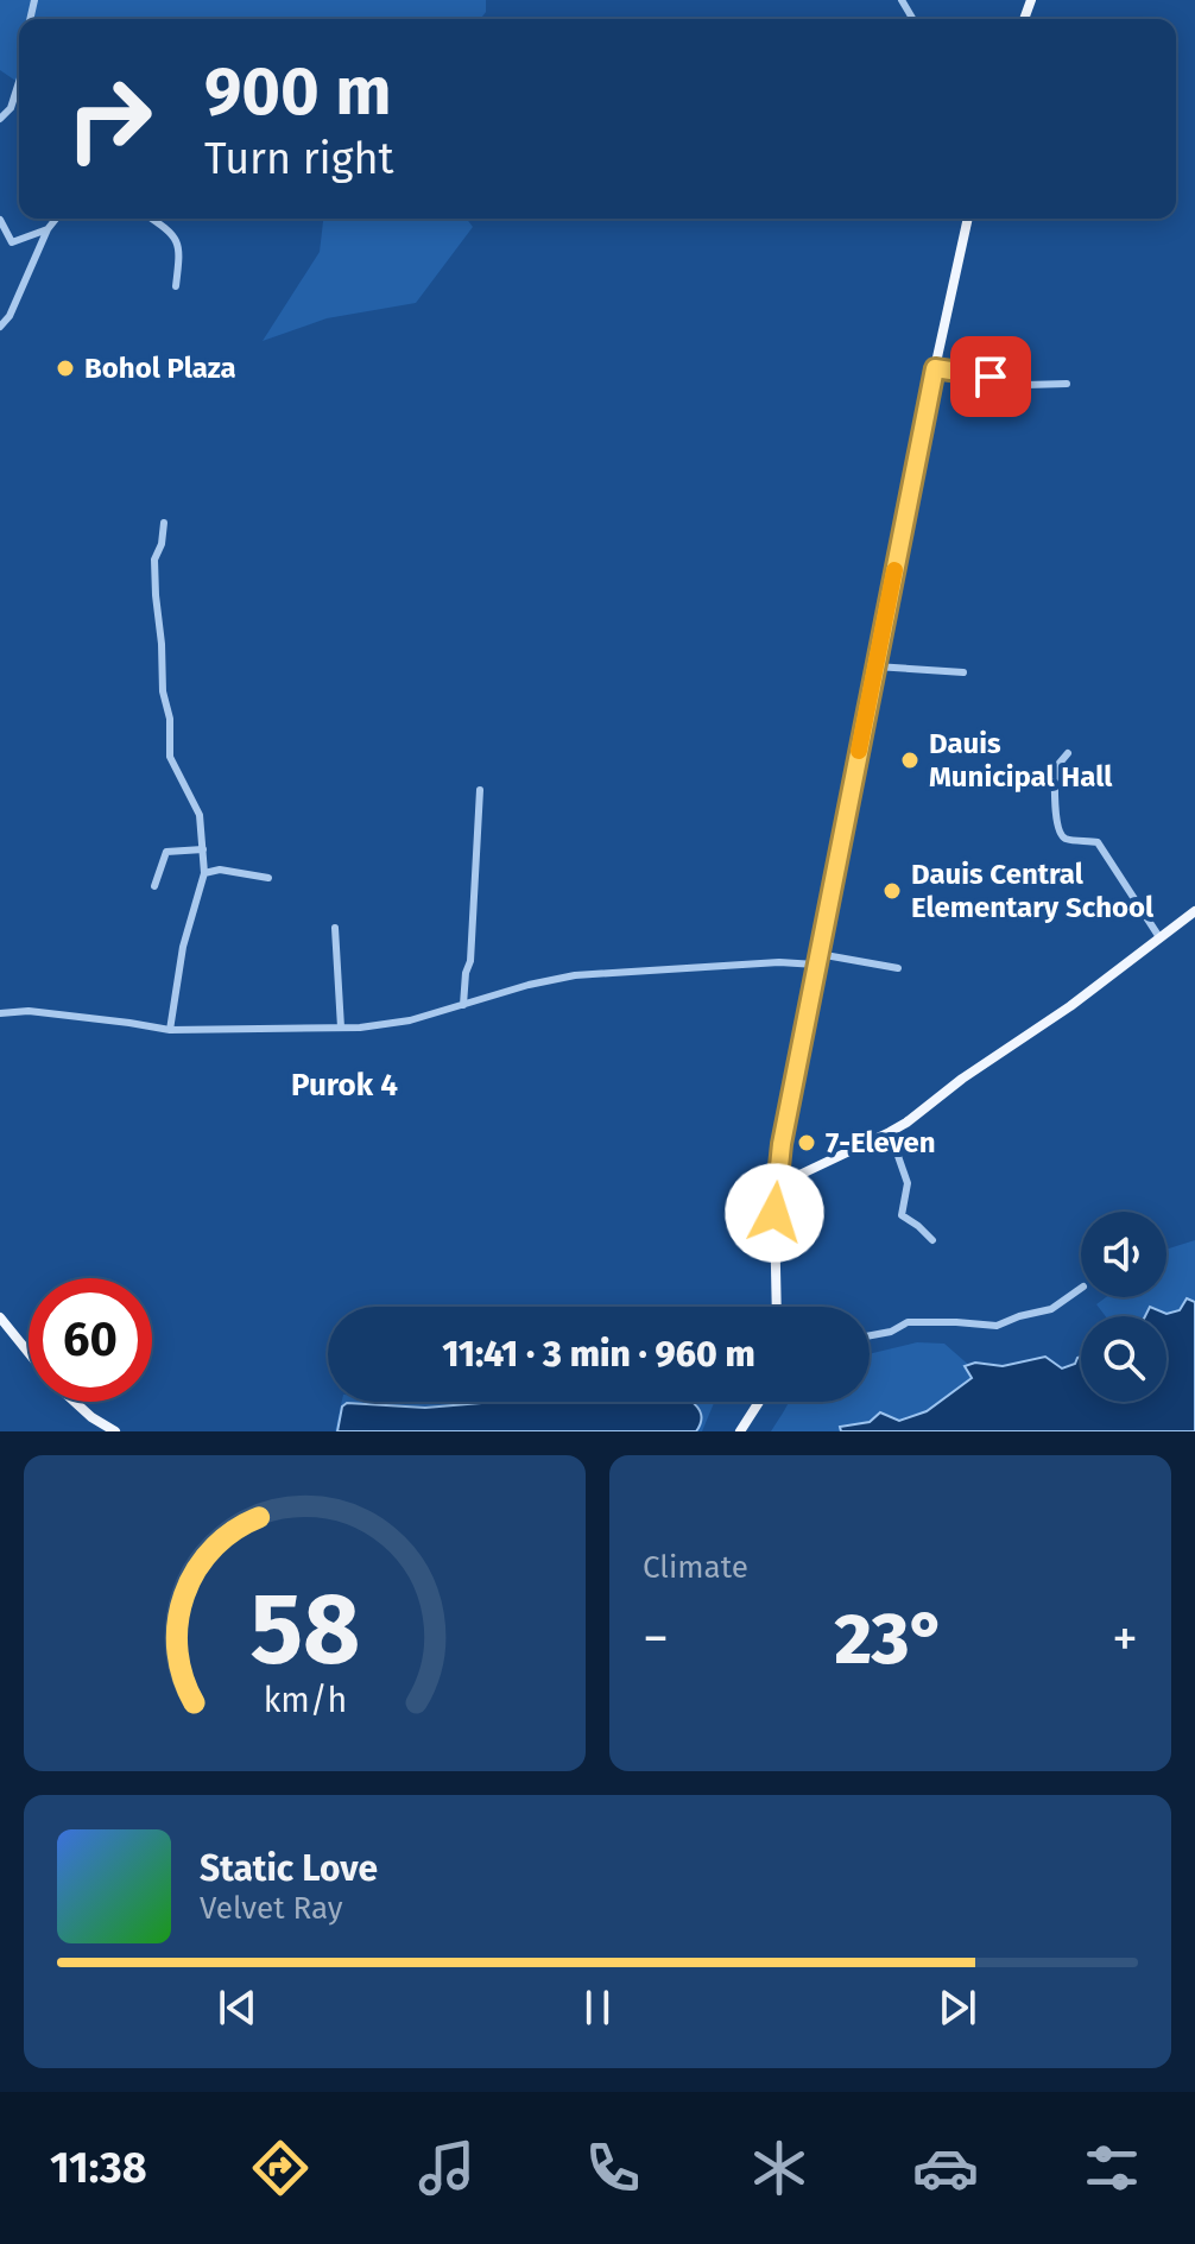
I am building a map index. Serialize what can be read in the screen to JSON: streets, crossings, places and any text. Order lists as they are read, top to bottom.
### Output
{
  "districts": ["Purok 4"],
  "places": [
    "Bohol Plaza",
    "Dauis Municipal Hall",
    "Dauis Central Elementary School",
    "7-Eleven"
  ],
  "page": {
    "turn": ["900 m", "Turn right"],
    "limit": "60",
    "trip": "11:41 · 3 min · 960 m",
    "tile": "Climate",
    "heat": ["−", "23°", "+"],
    "song": ["Static Love", "Velvet Ray"],
    "tabs": "11:38",
    "gauge": ["58", "km/h"]
  }
}
